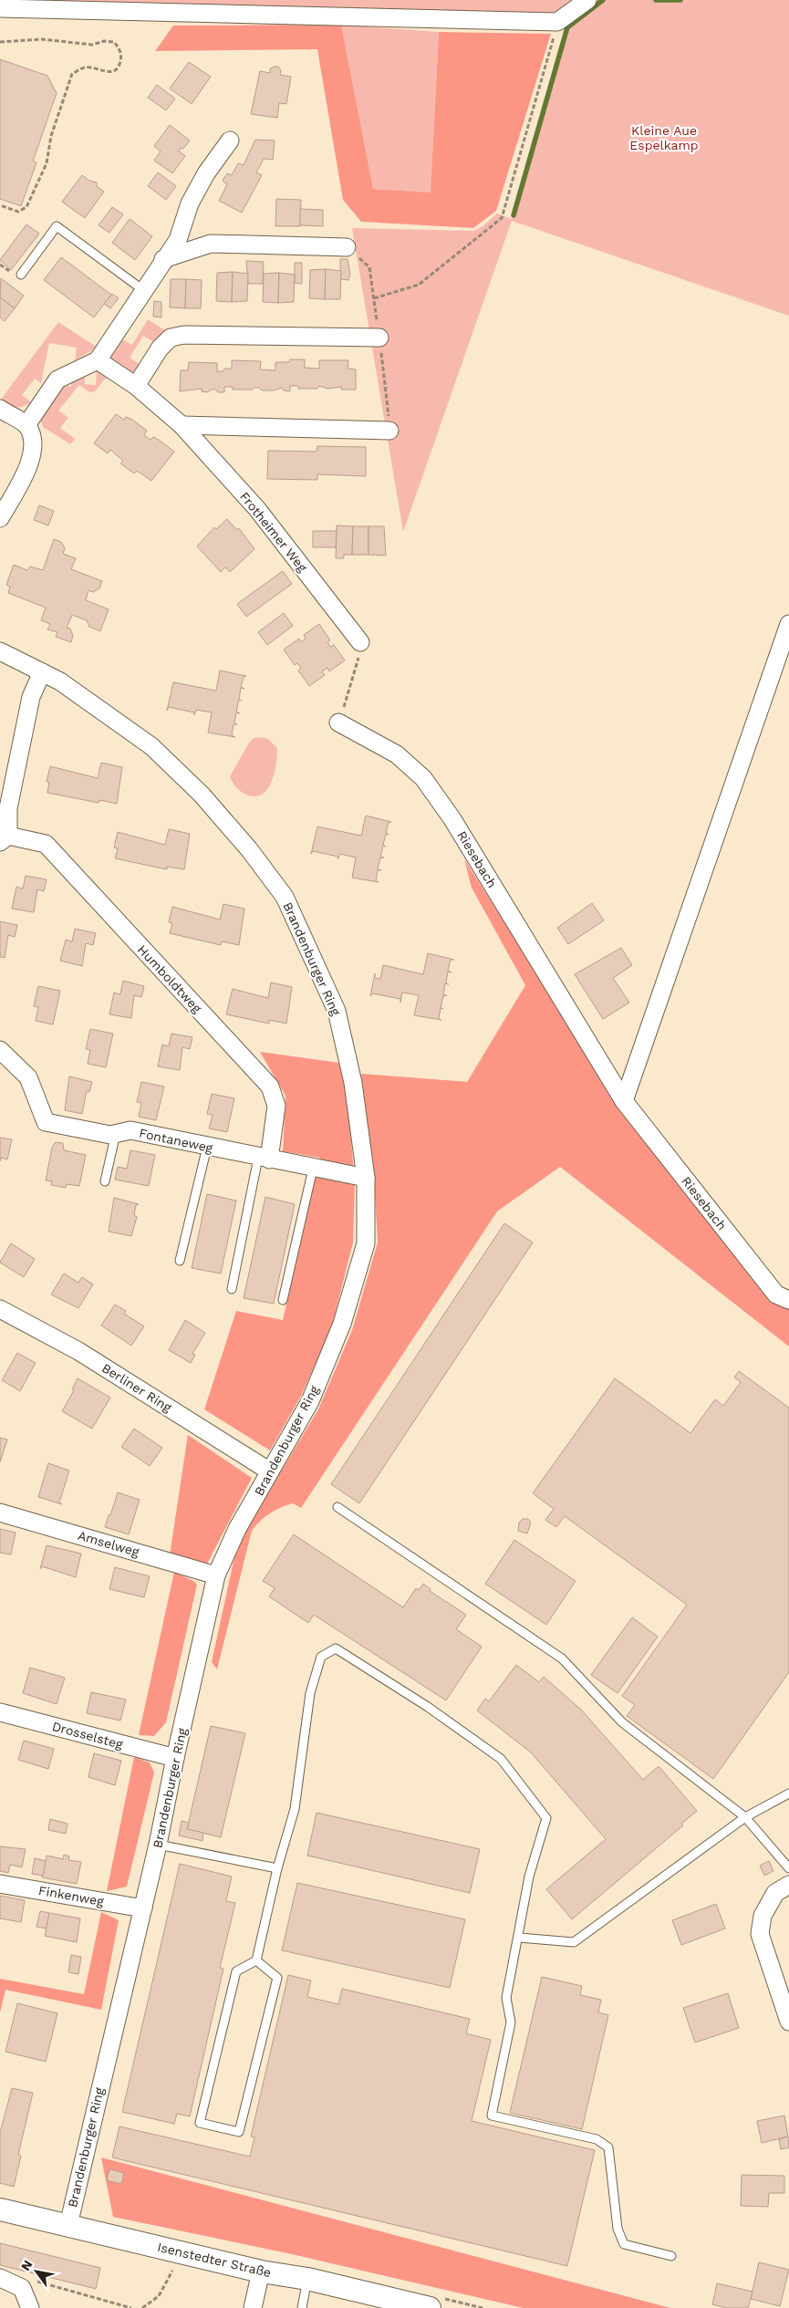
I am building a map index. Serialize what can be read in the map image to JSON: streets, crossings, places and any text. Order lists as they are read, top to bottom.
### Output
{
  "streets": {
    "street": [
      "Frotheimer Weg",
      "Riesebach",
      "Brandenburger Ring",
      "Humboldtweg",
      "Fontaneweg",
      "Berliner Ring",
      "Amselweg",
      "Drosselsteg",
      "Finkenweg",
      "Isenstedter Straße"
    ]
  },
  "crossings": [
    ["Brandenburger Ring", "Humboldtweg"],
    ["Brandenburger Ring", "Fontaneweg"],
    ["Brandenburger Ring", "Berliner Ring"],
    ["Brandenburger Ring", "Amselweg"],
    ["Brandenburger Ring", "Drosselsteg"],
    ["Brandenburger Ring", "Finkenweg"],
    ["Brandenburger Ring", "Isenstedter Straße"],
    ["Humboldtweg", "Fontaneweg"]
  ],
  "parks": ["Kleine Aue Espelkamp"],
  "north": "top left"
}
